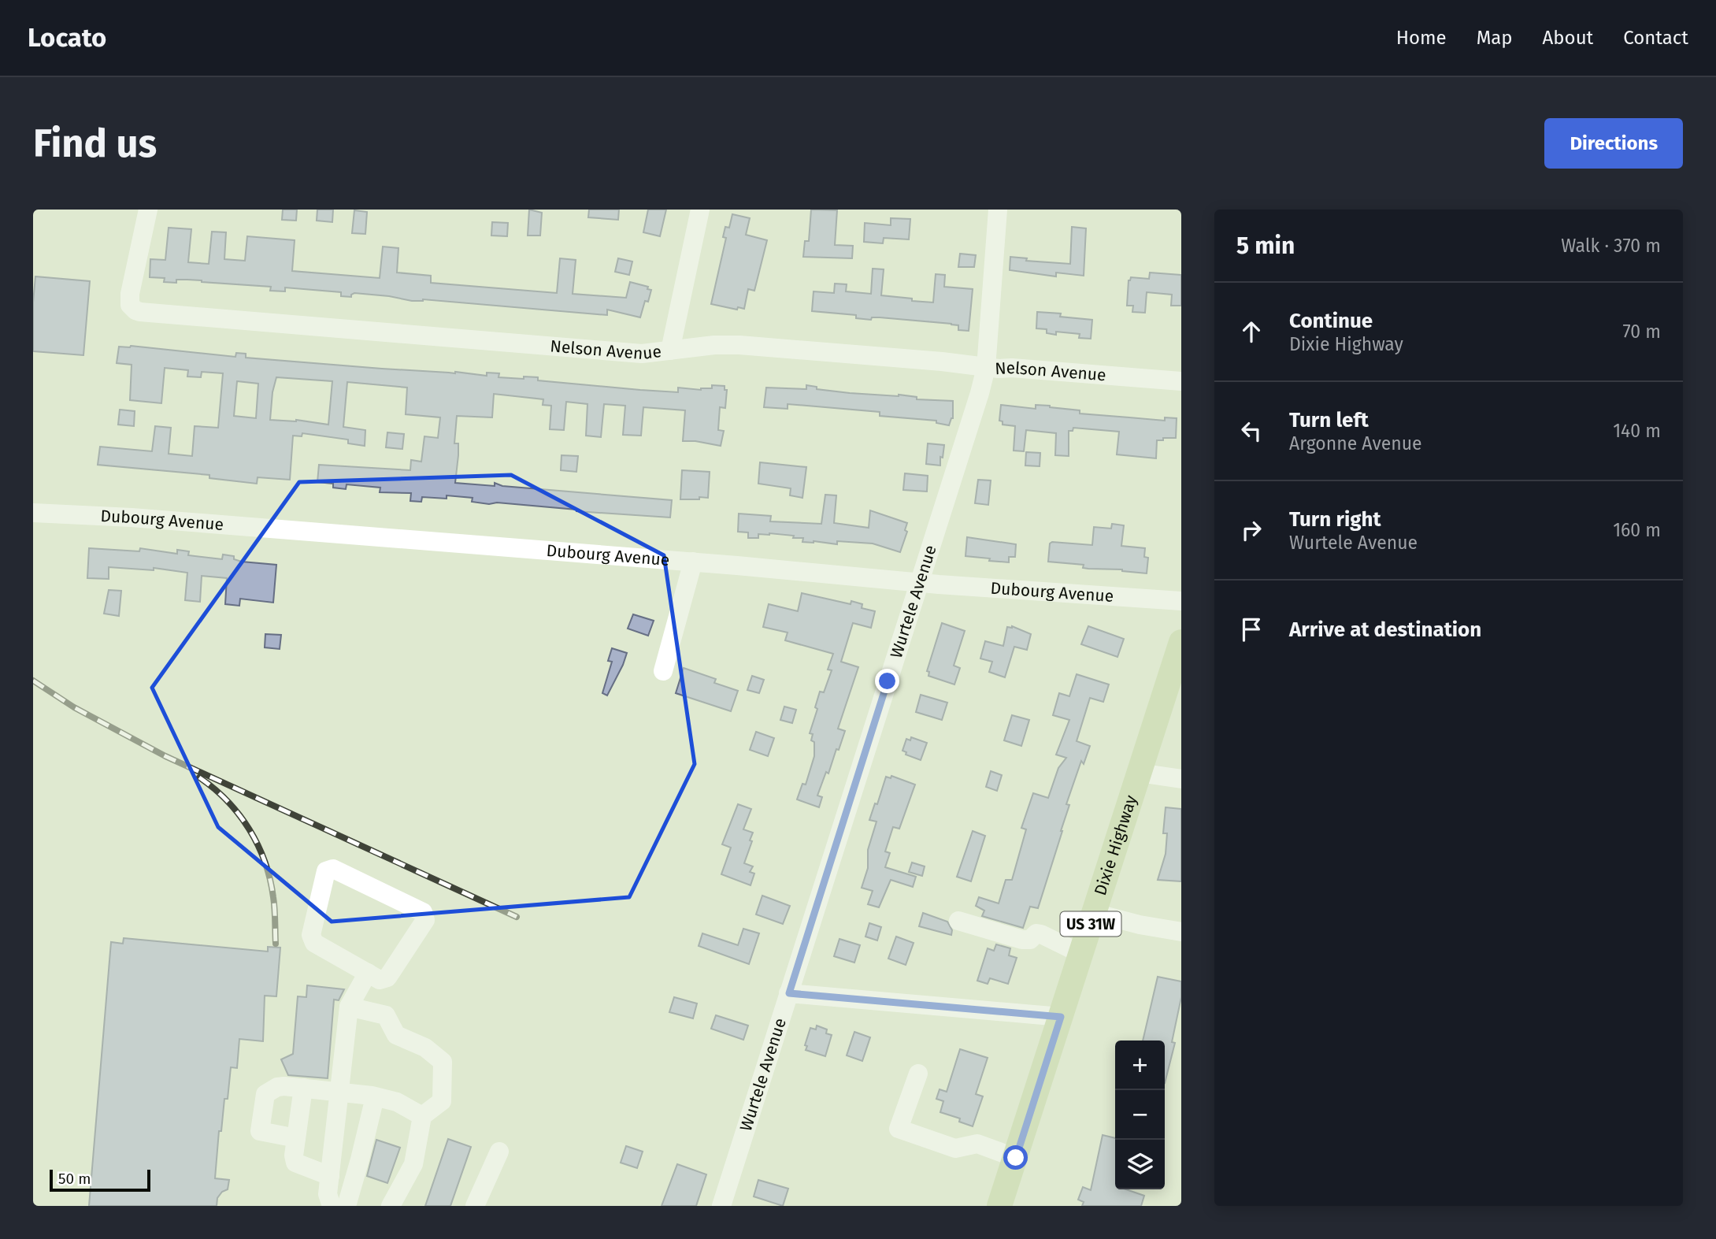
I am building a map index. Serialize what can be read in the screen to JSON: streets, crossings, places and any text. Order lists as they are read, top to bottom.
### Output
{
  "streets": {
    "main road": ["Dixie Highway", "US 31W"],
    "street": ["Nelson Avenue", "Dubourg Avenue", "Wurtele Avenue"]
  },
  "crossings": [
    ["Nelson Avenue", "Wurtele Avenue"],
    ["Dubourg Avenue", "Wurtele Avenue"]
  ],
  "scale_bar": "50 m",
  "page": {
    "header": "Locato",
    "nav": [
      "Home",
      "Map",
      "About",
      "Contact"
    ],
    "buttons": "Directions",
    "title": "Find us",
    "heading": ["5 min", "Walk · 370 m"],
    "list": [
      ["Continue", "Dixie Highway", "70 m"],
      ["Turn left", "Argonne Avenue", "140 m"],
      ["Turn right", "Wurtele Avenue", "160 m"],
      "Arrive at destination"
    ],
    "map_buttons": ["+", "−"],
    "scale": "50 m"
  }
}
